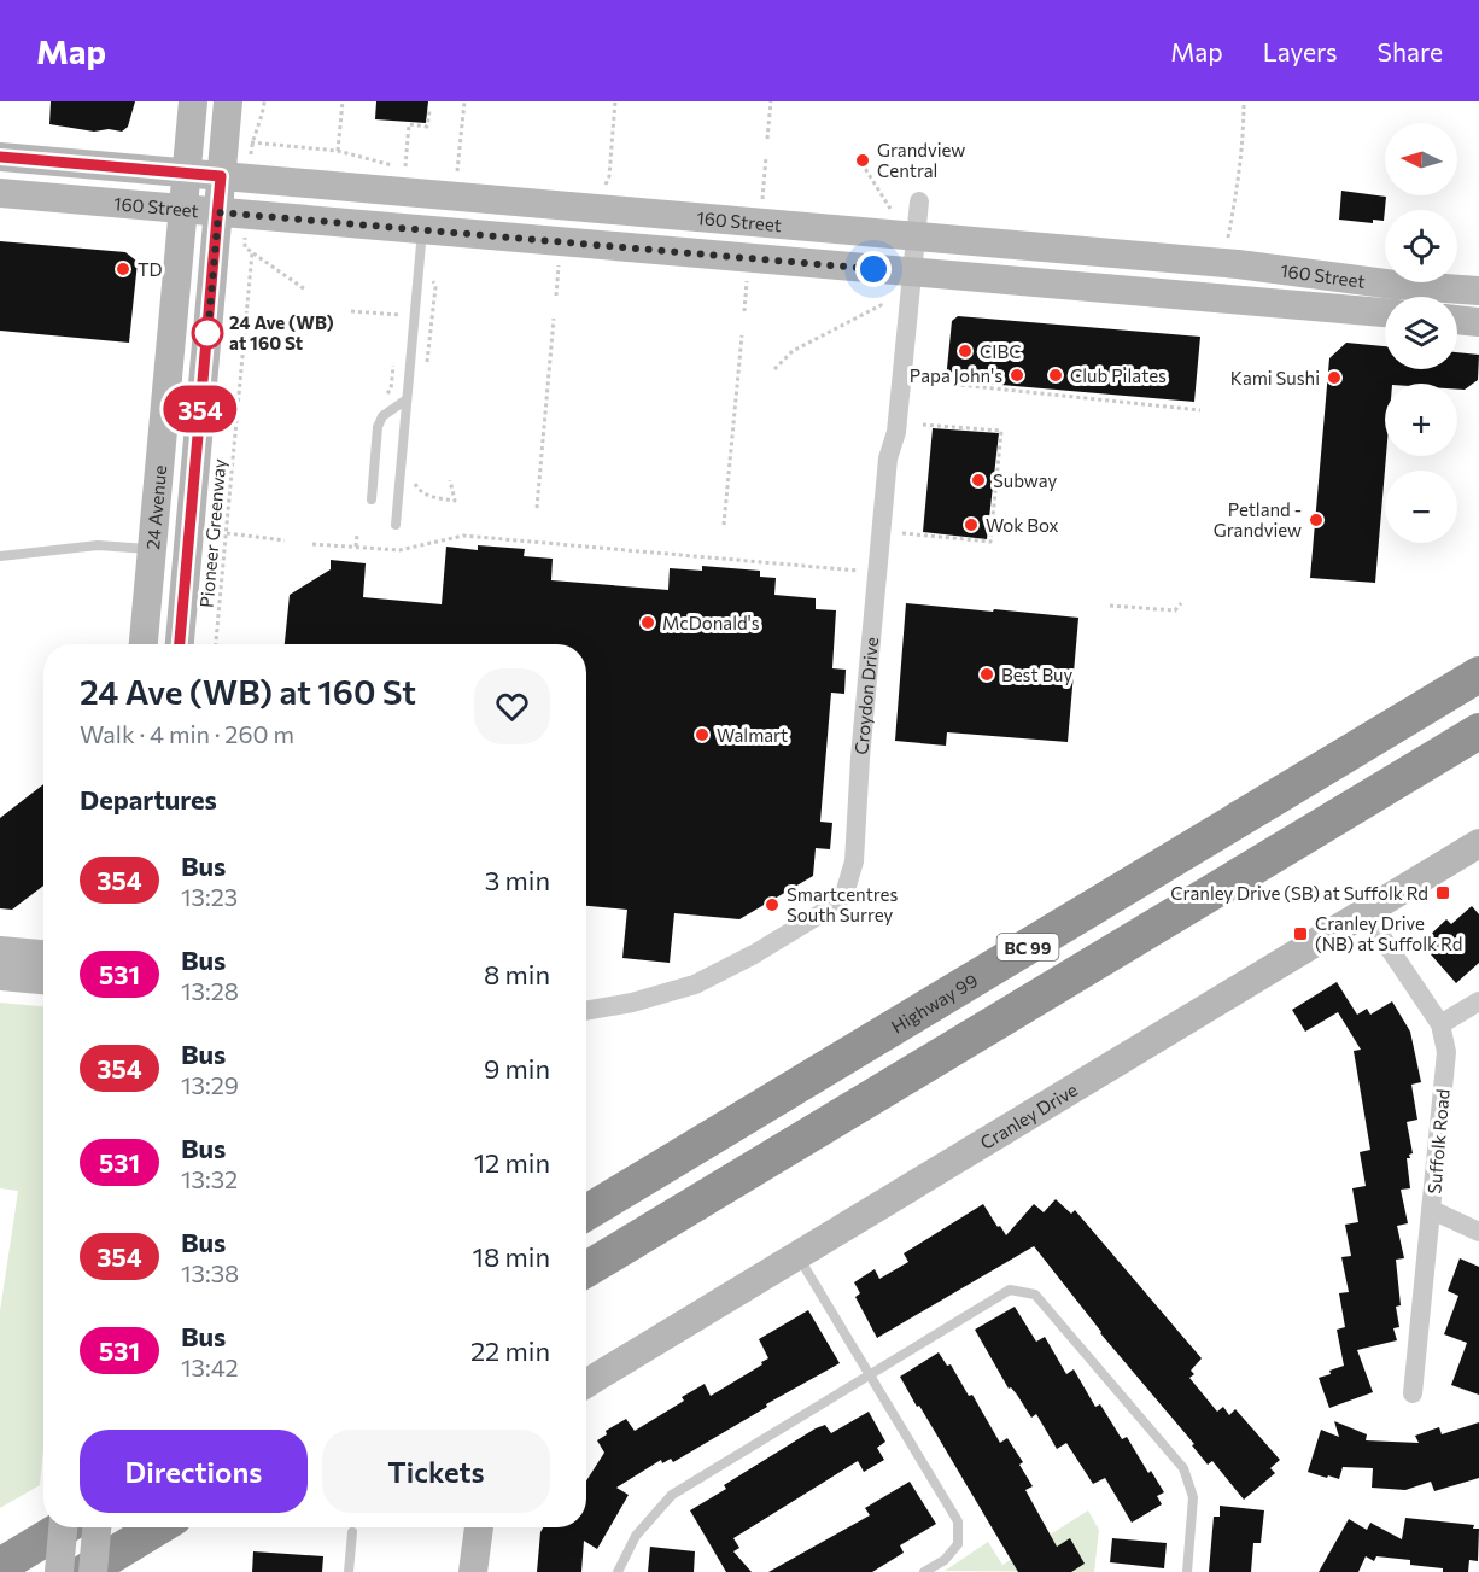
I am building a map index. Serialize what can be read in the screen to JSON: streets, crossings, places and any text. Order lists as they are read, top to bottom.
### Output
{
  "streets": {
    "highway": ["BC 99", "Highway 99"],
    "street": [
      "160 Street",
      "24 Avenue",
      "Croydon Drive",
      "Cranley Drive",
      "Suffolk Road"
    ],
    "path": ["Pioneer Greenway"]
  },
  "crossings": [
    ["160 Street", "24 Avenue"],
    ["160 Street", "Croydon Drive"],
    ["Cranley Drive", "Suffolk Road"]
  ],
  "places": {
    "other": [
      "Grandview Central",
      "TD",
      "24 Ave (WB) at 160 St",
      "CIBC",
      "Papa John's",
      "Club Pilates",
      "Kami Sushi",
      "Subway",
      "Petland - Grandview",
      "Wok Box",
      "McDonald's",
      "Best Buy",
      "Walmart",
      "Smartcentres South Surrey"
    ],
    "transit": ["Cranley Drive (SB) at Suffolk Rd", "Cranley Drive (NB) at Suffolk Rd"]
  },
  "lines": ["bus line 354"],
  "north": "left",
  "page": {
    "header": "Map",
    "nav": ["Map", "Layers", "Share"],
    "on_map": "354",
    "map_buttons": ["+", "−"],
    "heading": [
      ["24 Ave (WB) at 160 St", "Walk · 4 min · 260 m"],
      "Departures"
    ],
    "list": [
      {
        "mark": "354",
        "name": "Bus",
        "note": "13:23",
        "value": "3 min"
      },
      {
        "mark": "531",
        "name": "Bus",
        "note": "13:28",
        "value": "8 min"
      },
      {
        "mark": "354",
        "name": "Bus",
        "note": "13:29",
        "value": "9 min"
      },
      {
        "mark": "531",
        "name": "Bus",
        "note": "13:32",
        "value": "12 min"
      },
      {
        "mark": "354",
        "name": "Bus",
        "note": "13:38",
        "value": "18 min"
      },
      {
        "mark": "531",
        "name": "Bus",
        "note": "13:42",
        "value": "22 min"
      }
    ],
    "buttons": ["Directions", "Tickets"]
  }
}
